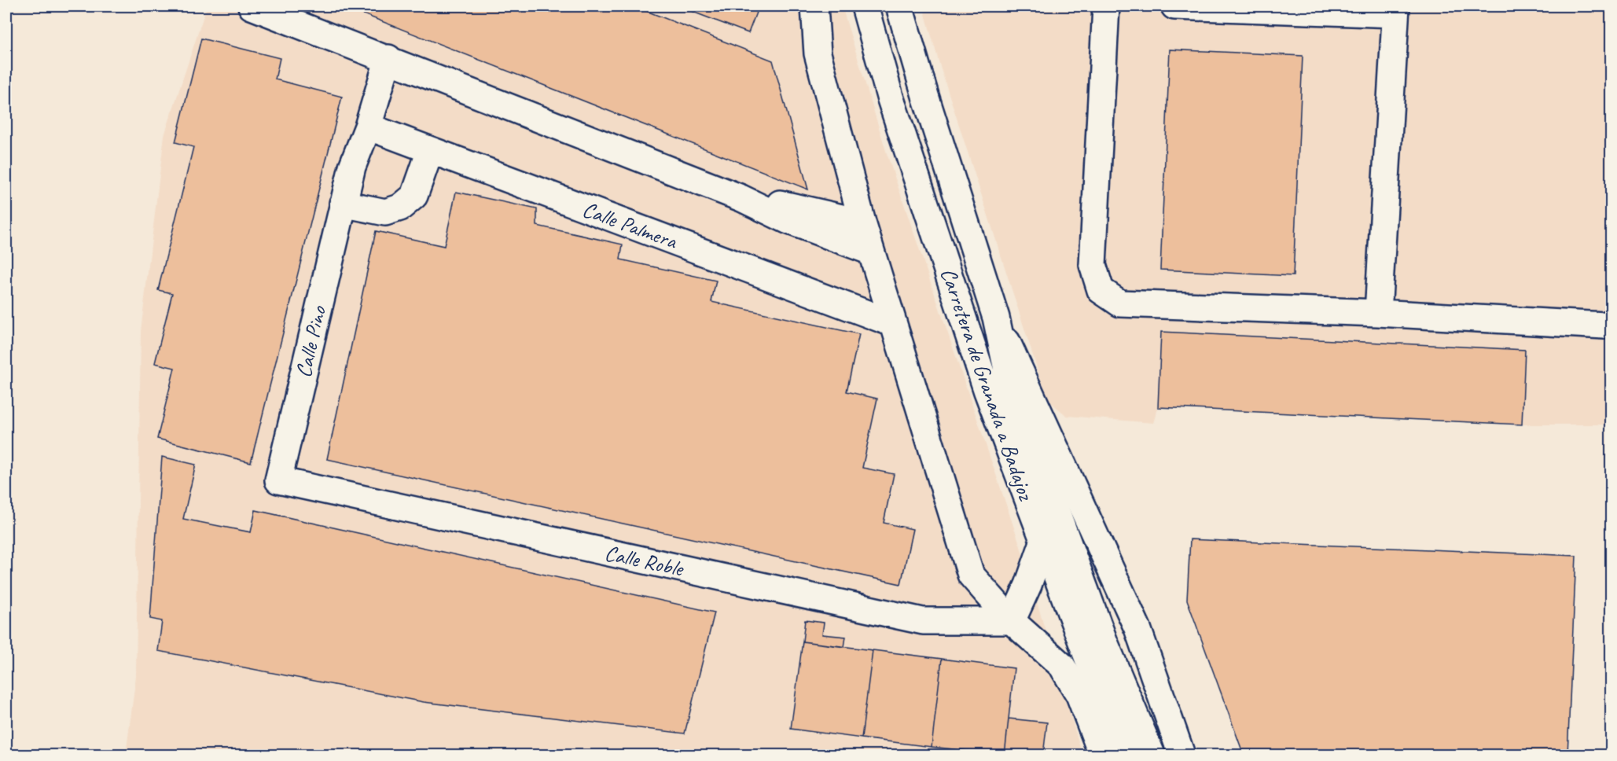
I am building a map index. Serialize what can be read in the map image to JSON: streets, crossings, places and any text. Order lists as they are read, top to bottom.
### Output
{
  "streets": {
    "main road": [
      "Calle Palmera",
      "Calle Pino",
      "Carretera de Granada a Badajoz",
      "Calle Roble"
    ]
  },
  "crossings": [
    ["Calle Palmera", "Calle Pino"],
    ["Calle Pino", "Calle Roble"]
  ]
}
